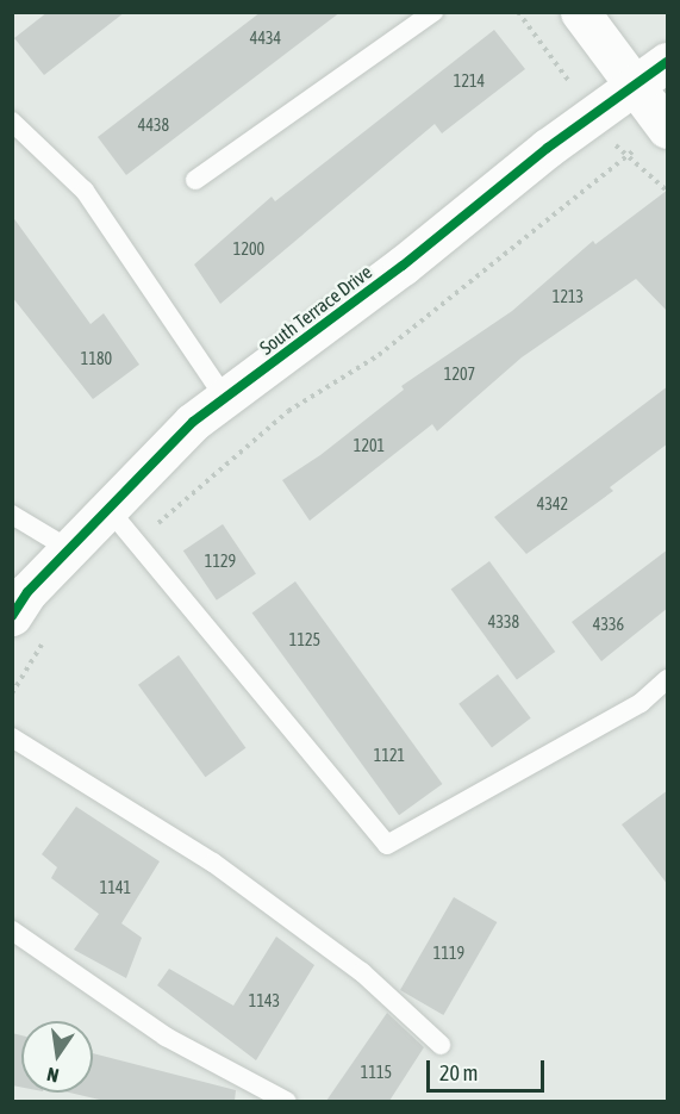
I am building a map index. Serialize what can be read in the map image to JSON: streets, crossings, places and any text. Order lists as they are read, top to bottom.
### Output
{
  "streets": {
    "street": ["South Terrace Drive"]
  },
  "house_numbers": [
    "4434",
    "1214",
    "4438",
    "1200",
    "1213",
    "1180",
    "1207",
    "1201",
    "4342",
    "1129",
    "4338",
    "4336",
    "1125",
    "1121",
    "1141",
    "1119",
    "1143",
    "1115"
  ],
  "scale_bar": "20 m",
  "north": "bottom"
}
